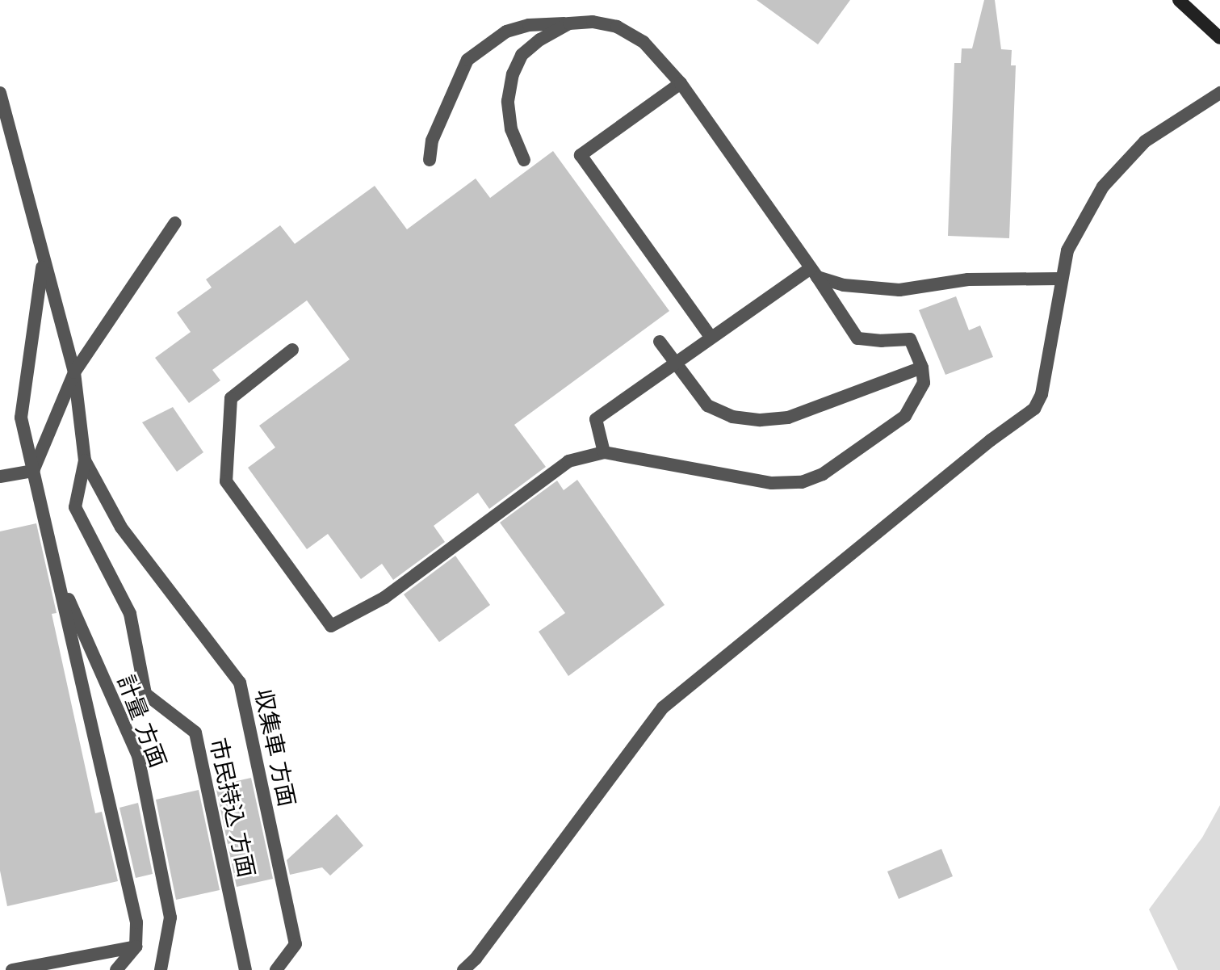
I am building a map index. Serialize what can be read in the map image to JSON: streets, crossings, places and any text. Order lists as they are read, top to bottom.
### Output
{
  "streets": {
    "street": ["計量 方面", "収集車 方面", "市民持込 方面"]
  },
  "crossings": [
    ["収集車 方面", "市民持込 方面"]
  ]
}
